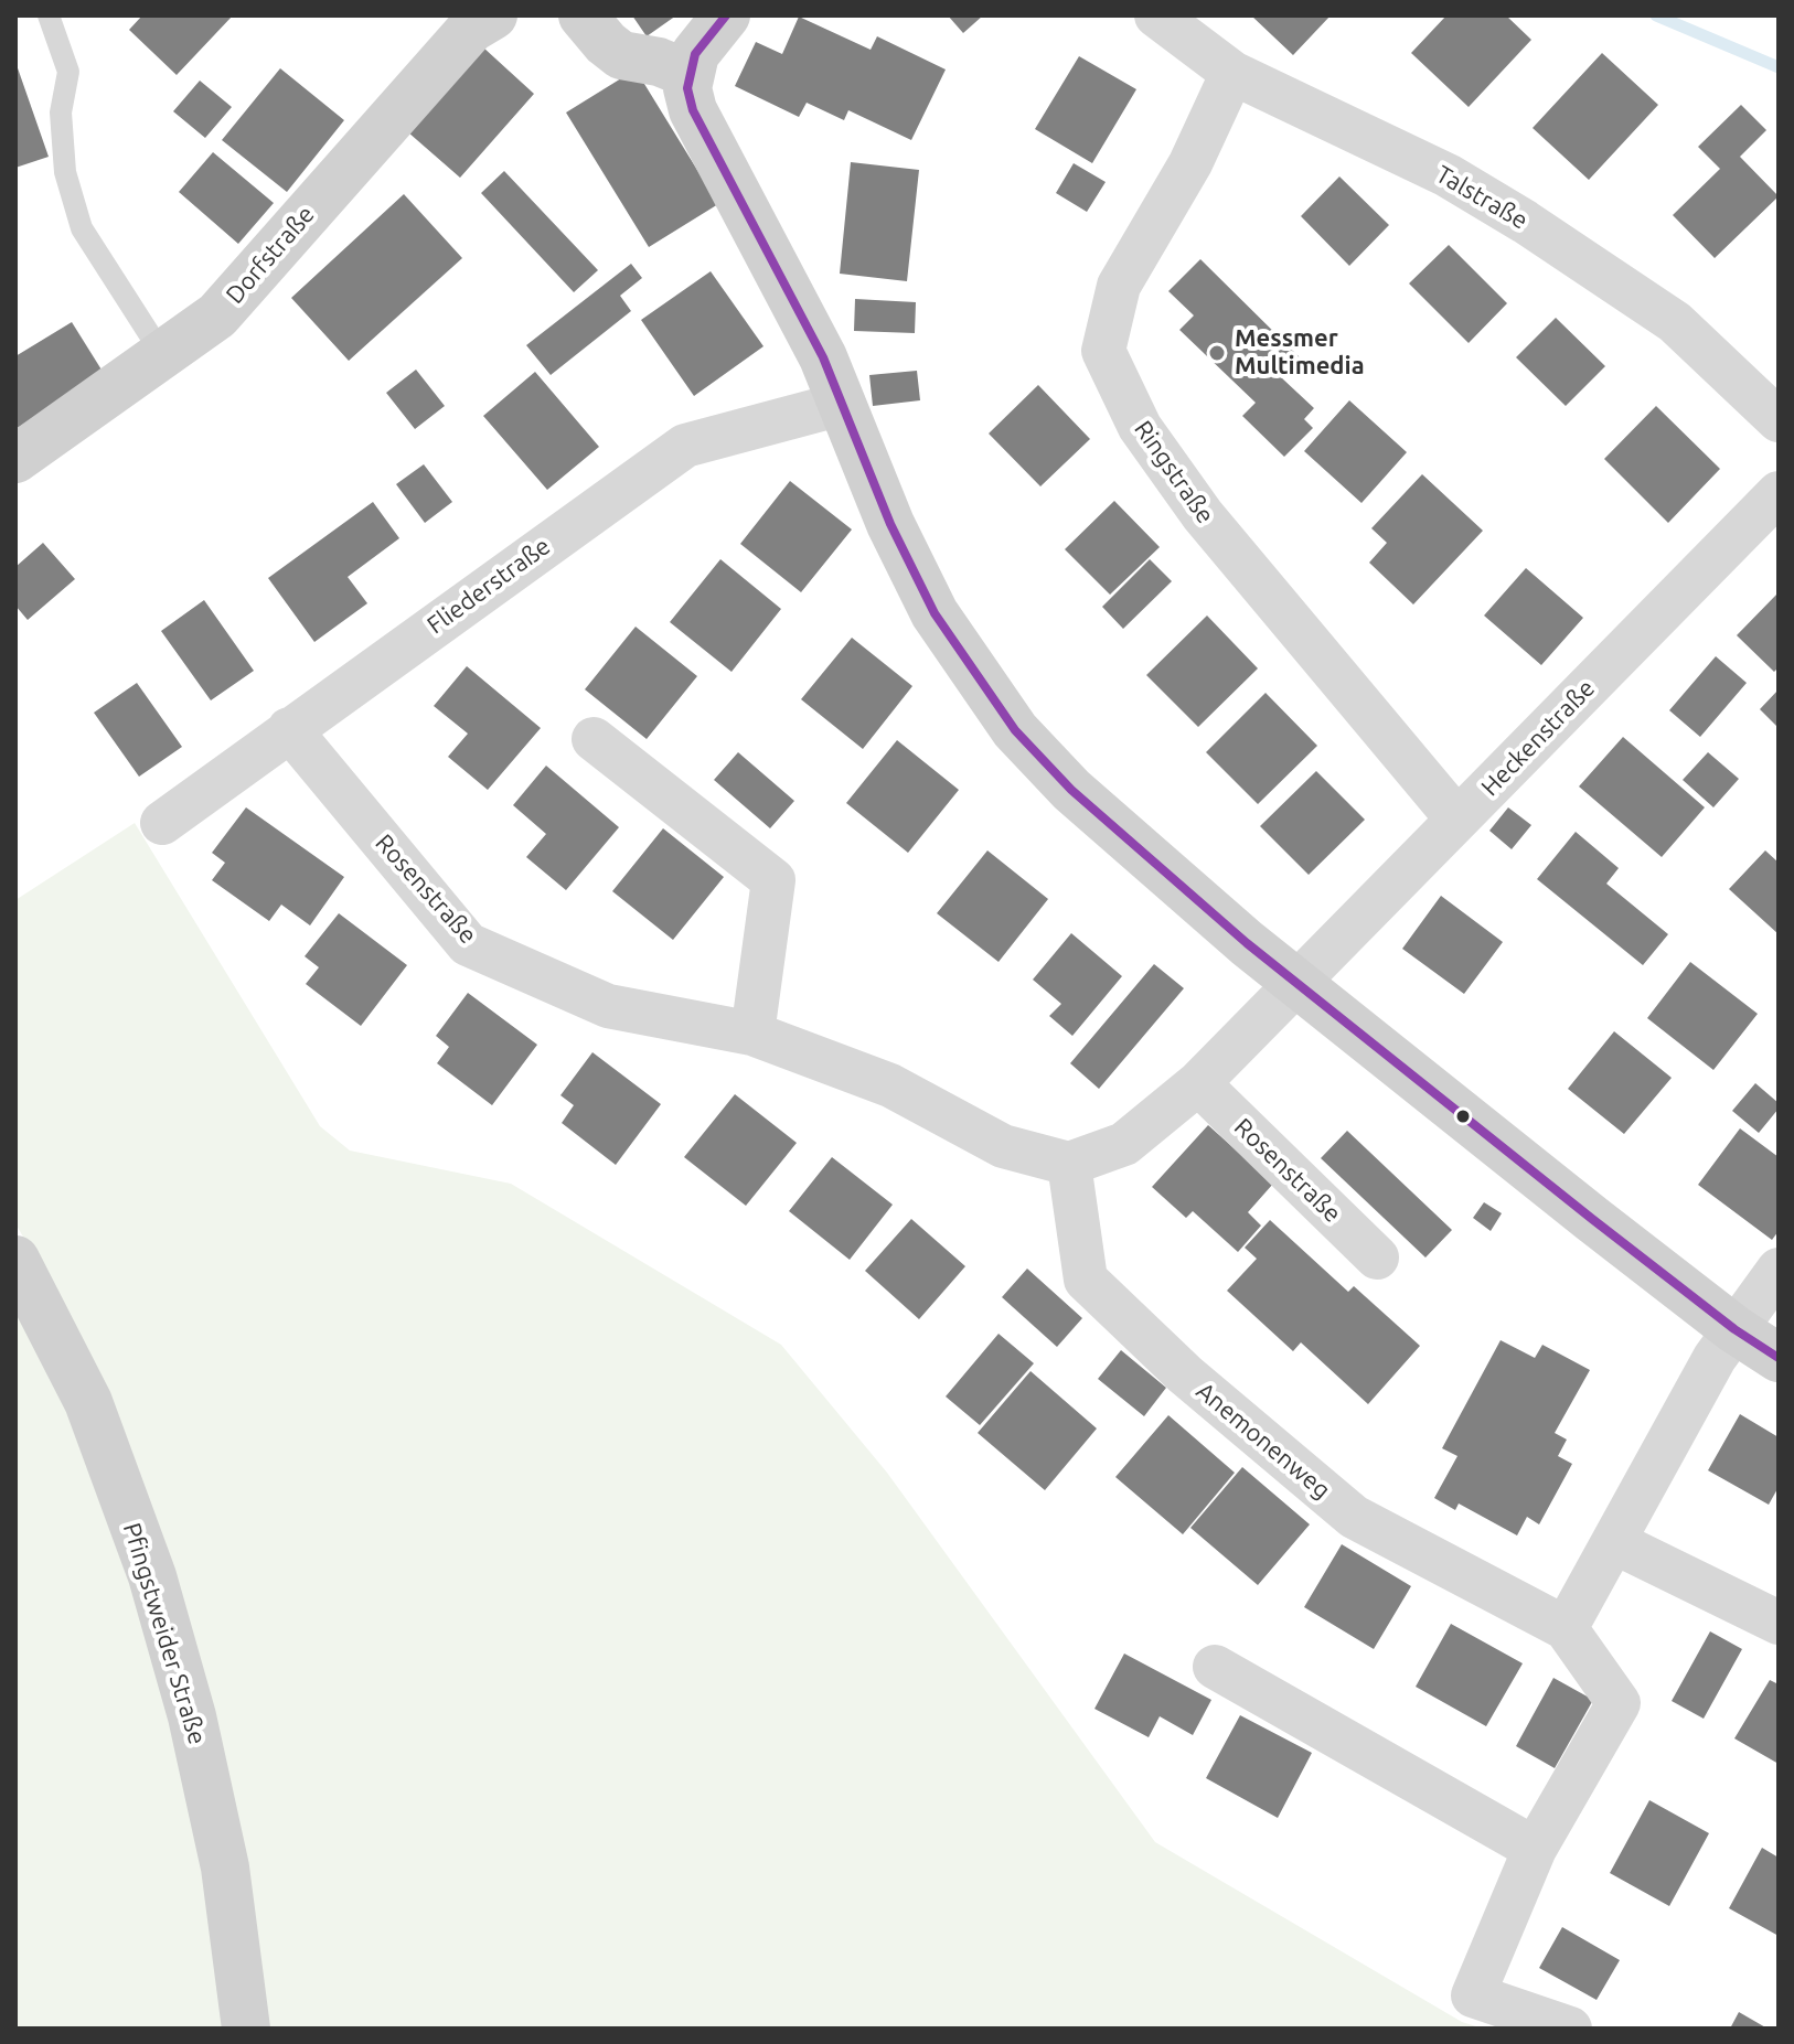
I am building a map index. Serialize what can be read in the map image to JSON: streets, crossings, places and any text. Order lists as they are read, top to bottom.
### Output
{
  "streets": {
    "street": [
      "Talstraße",
      "Dorfstraße",
      "Ringstraße",
      "Fliederstraße",
      "Heckenstraße",
      "Rosenstraße",
      "Anemonenweg",
      "Pfingstweider Straße"
    ]
  },
  "crossings": [
    ["Talstraße", "Ringstraße"],
    ["Ringstraße", "Heckenstraße"],
    ["Fliederstraße", "Rosenstraße"],
    ["Rosenstraße", "Anemonenweg"]
  ],
  "places": ["Messmer Multimedia"]
}
